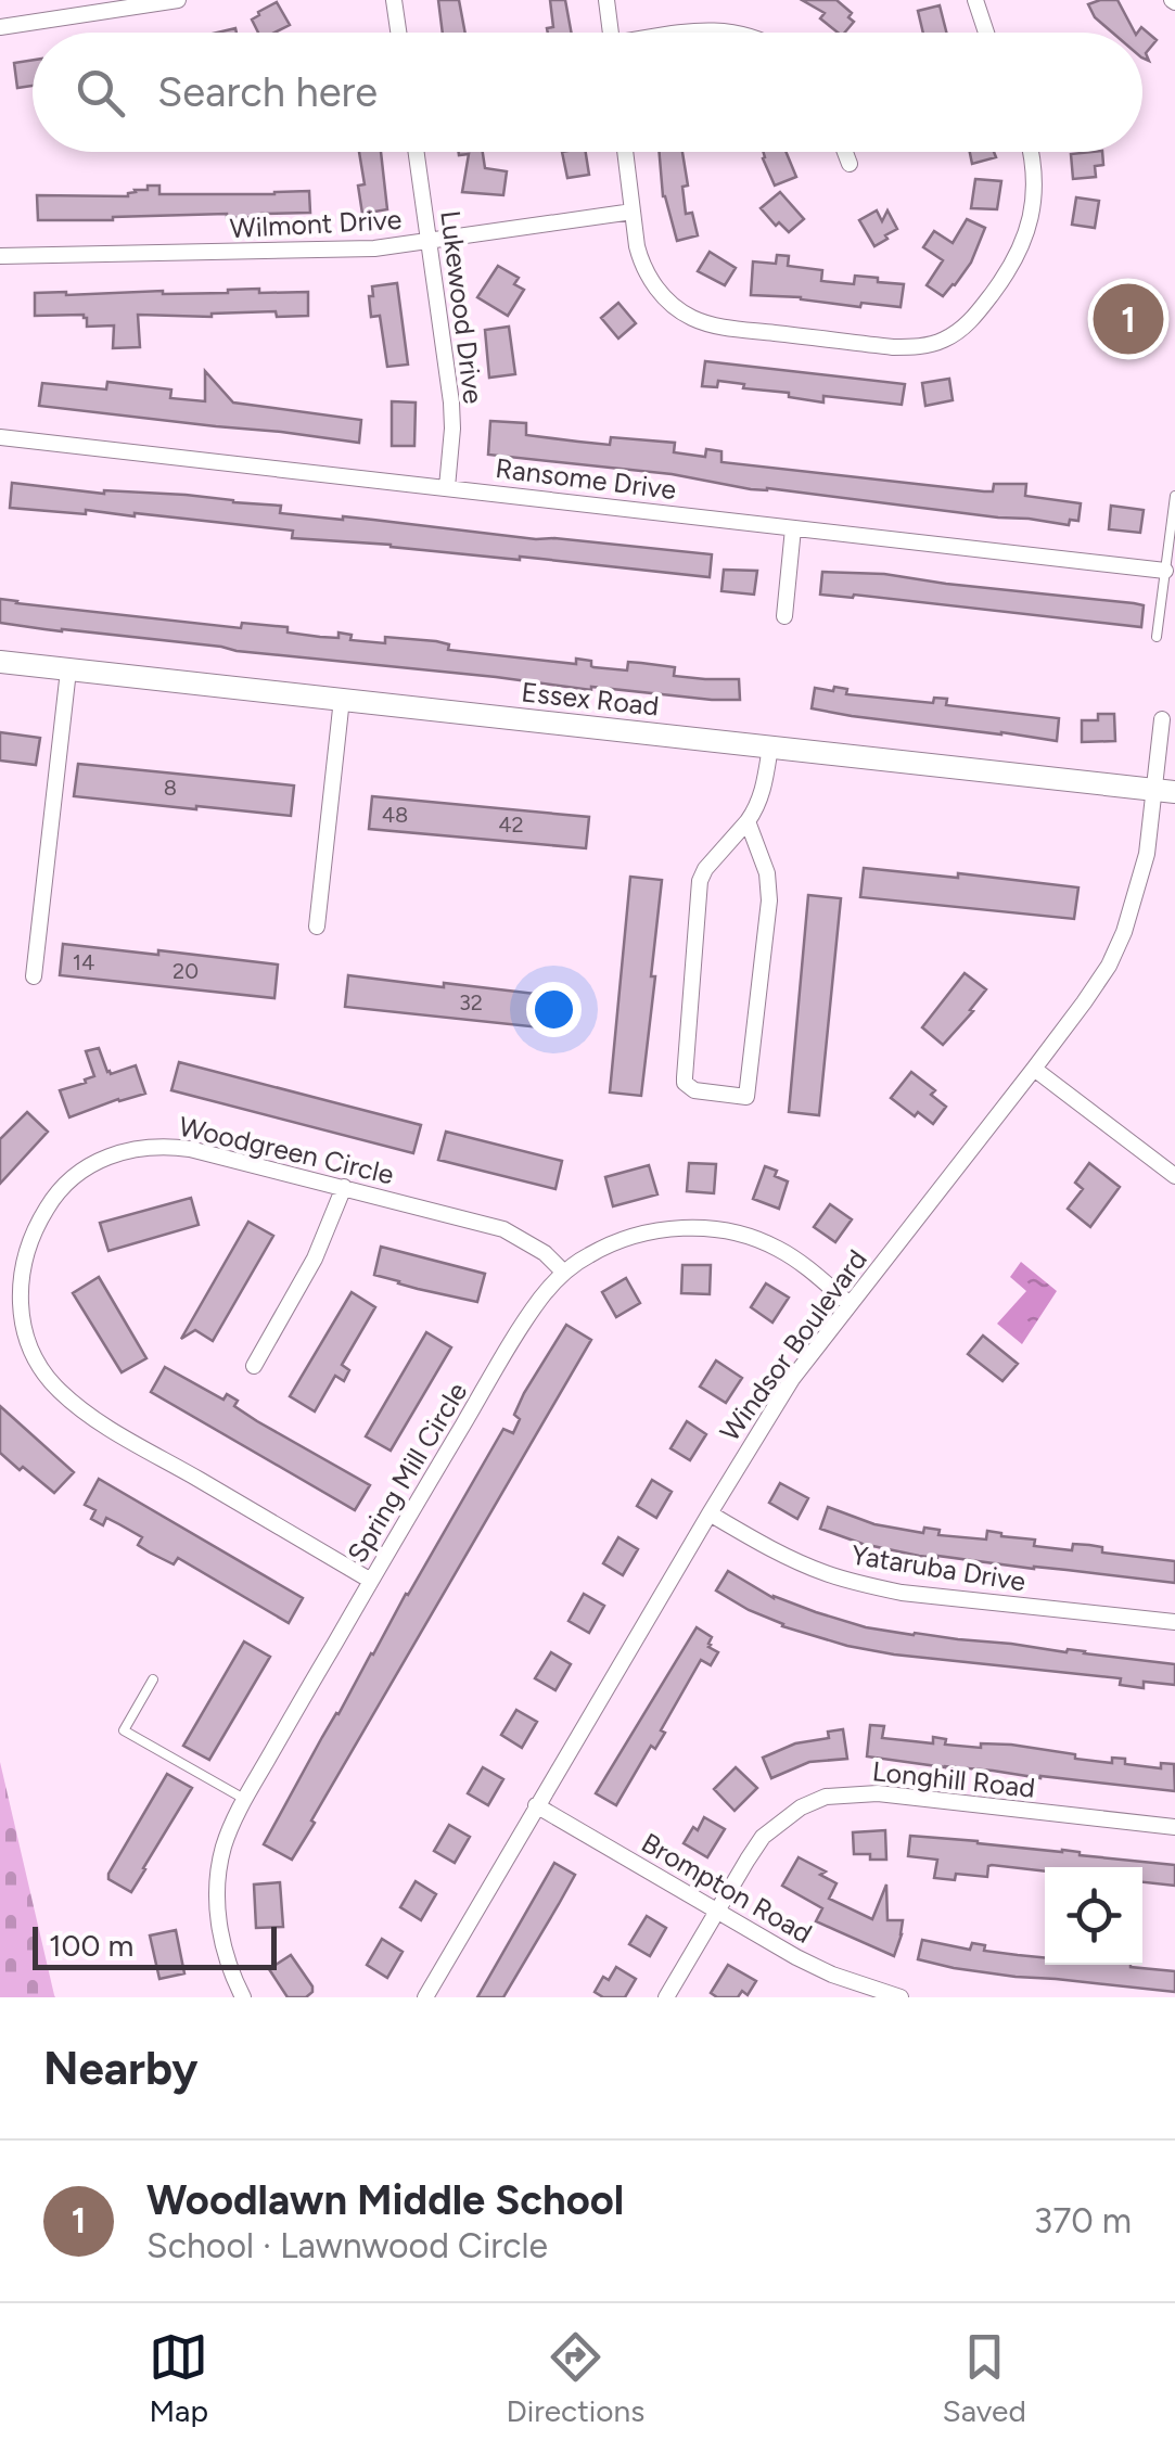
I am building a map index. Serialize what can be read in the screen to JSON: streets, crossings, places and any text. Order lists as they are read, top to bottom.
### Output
{
  "streets": {
    "street": [
      "Wilmont Drive",
      "Lukewood Drive",
      "Ransome Drive",
      "Essex Road",
      "Woodgreen Circle",
      "Windsor Boulevard",
      "Spring Mill Circle",
      "Yataruba Drive",
      "Longhill Road",
      "Brompton Road"
    ]
  },
  "crossings": [
    ["Wilmont Drive", "Lukewood Drive"],
    ["Lukewood Drive", "Ransome Drive"],
    ["Essex Road", "Windsor Boulevard"],
    ["Woodgreen Circle", "Spring Mill Circle"],
    ["Windsor Boulevard", "Spring Mill Circle"],
    ["Windsor Boulevard", "Yataruba Drive"],
    ["Windsor Boulevard", "Brompton Road"],
    ["Longhill Road", "Brompton Road"]
  ],
  "house_numbers": [
    "8",
    "48",
    "42",
    "14",
    "20",
    "32"
  ],
  "scale_bar": "100 m",
  "page": {
    "search": "Search here",
    "pins": "1",
    "scale": "100 m",
    "heading": "Nearby",
    "list": [
      {
        "mark": "1",
        "name": "Woodlawn Middle School",
        "note": "School · Lawnwood Circle",
        "value": "370 m"
      }
    ],
    "nav": ["Map", "Directions", "Saved"]
  }
}
